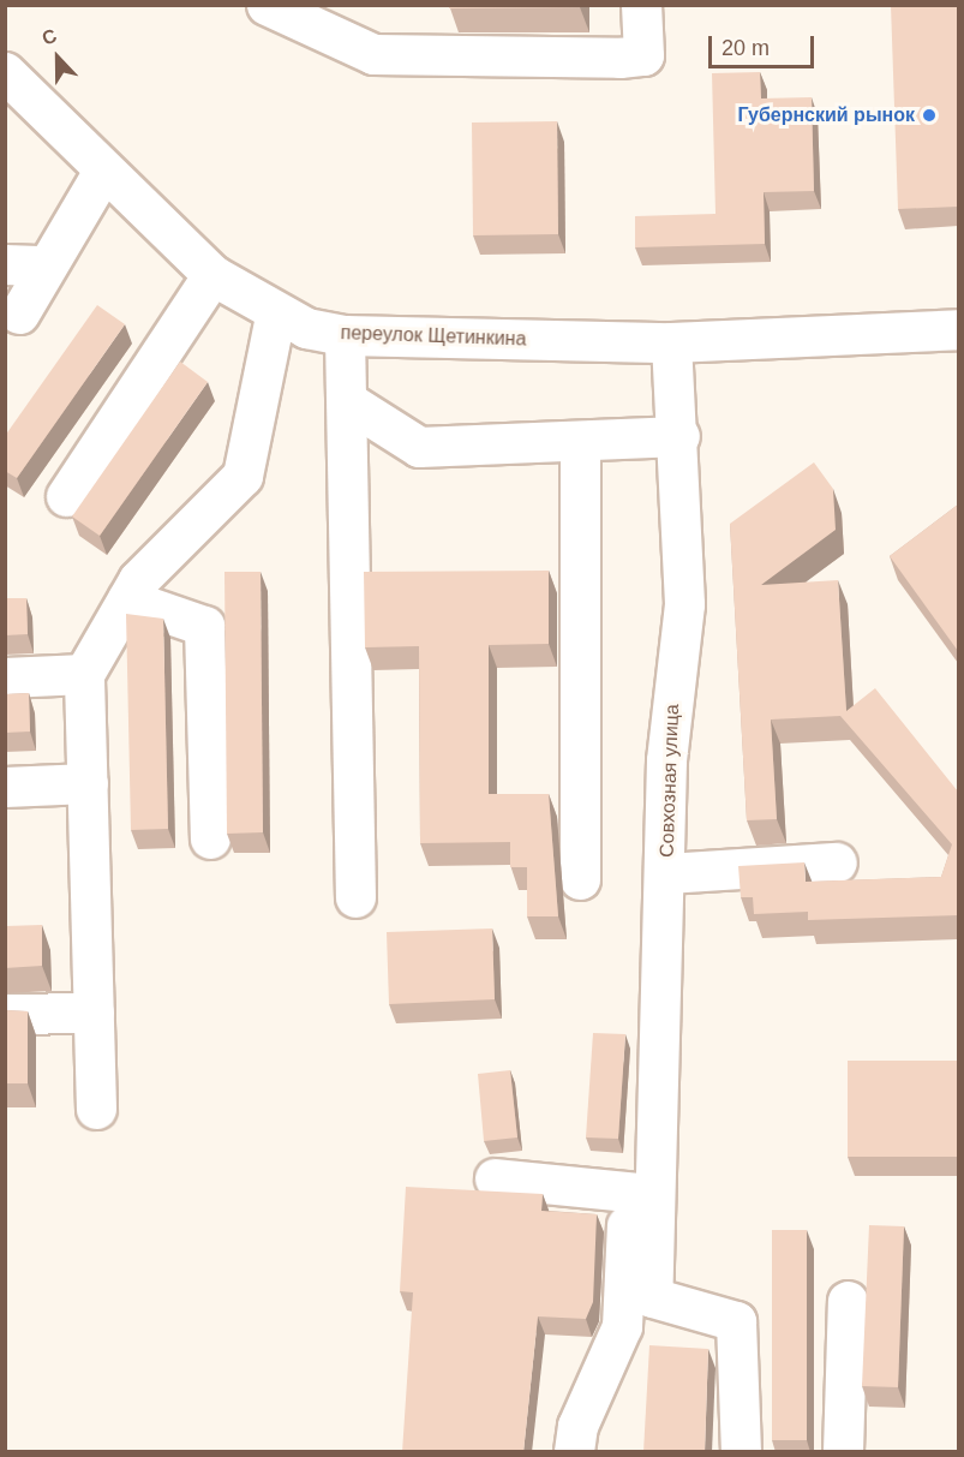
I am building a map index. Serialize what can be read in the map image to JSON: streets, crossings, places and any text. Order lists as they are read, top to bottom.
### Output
{
  "streets": {
    "street": ["переулок Щетинкина", "Совхозная улица"]
  },
  "crossings": [
    ["переулок Щетинкина", "Совхозная улица"]
  ],
  "places": ["Губернский рынок"],
  "scale_bar": "20 m",
  "north": "top"
}
